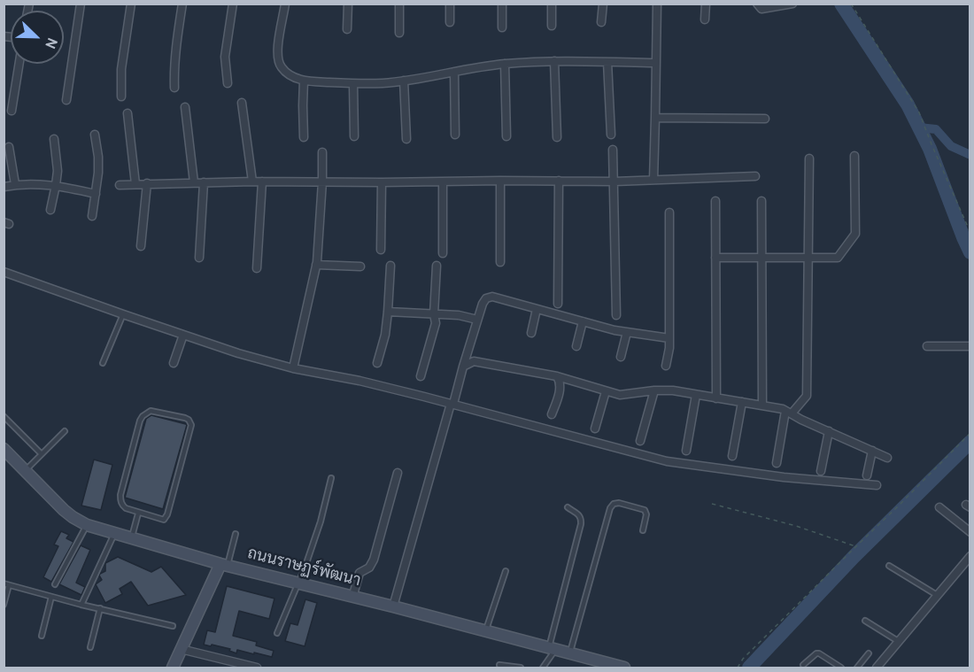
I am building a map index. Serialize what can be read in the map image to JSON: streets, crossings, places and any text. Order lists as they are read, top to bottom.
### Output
{
  "streets": {
    "street": ["ถนนราษฏร์พัฒนา"]
  },
  "north": "bottom right"
}
